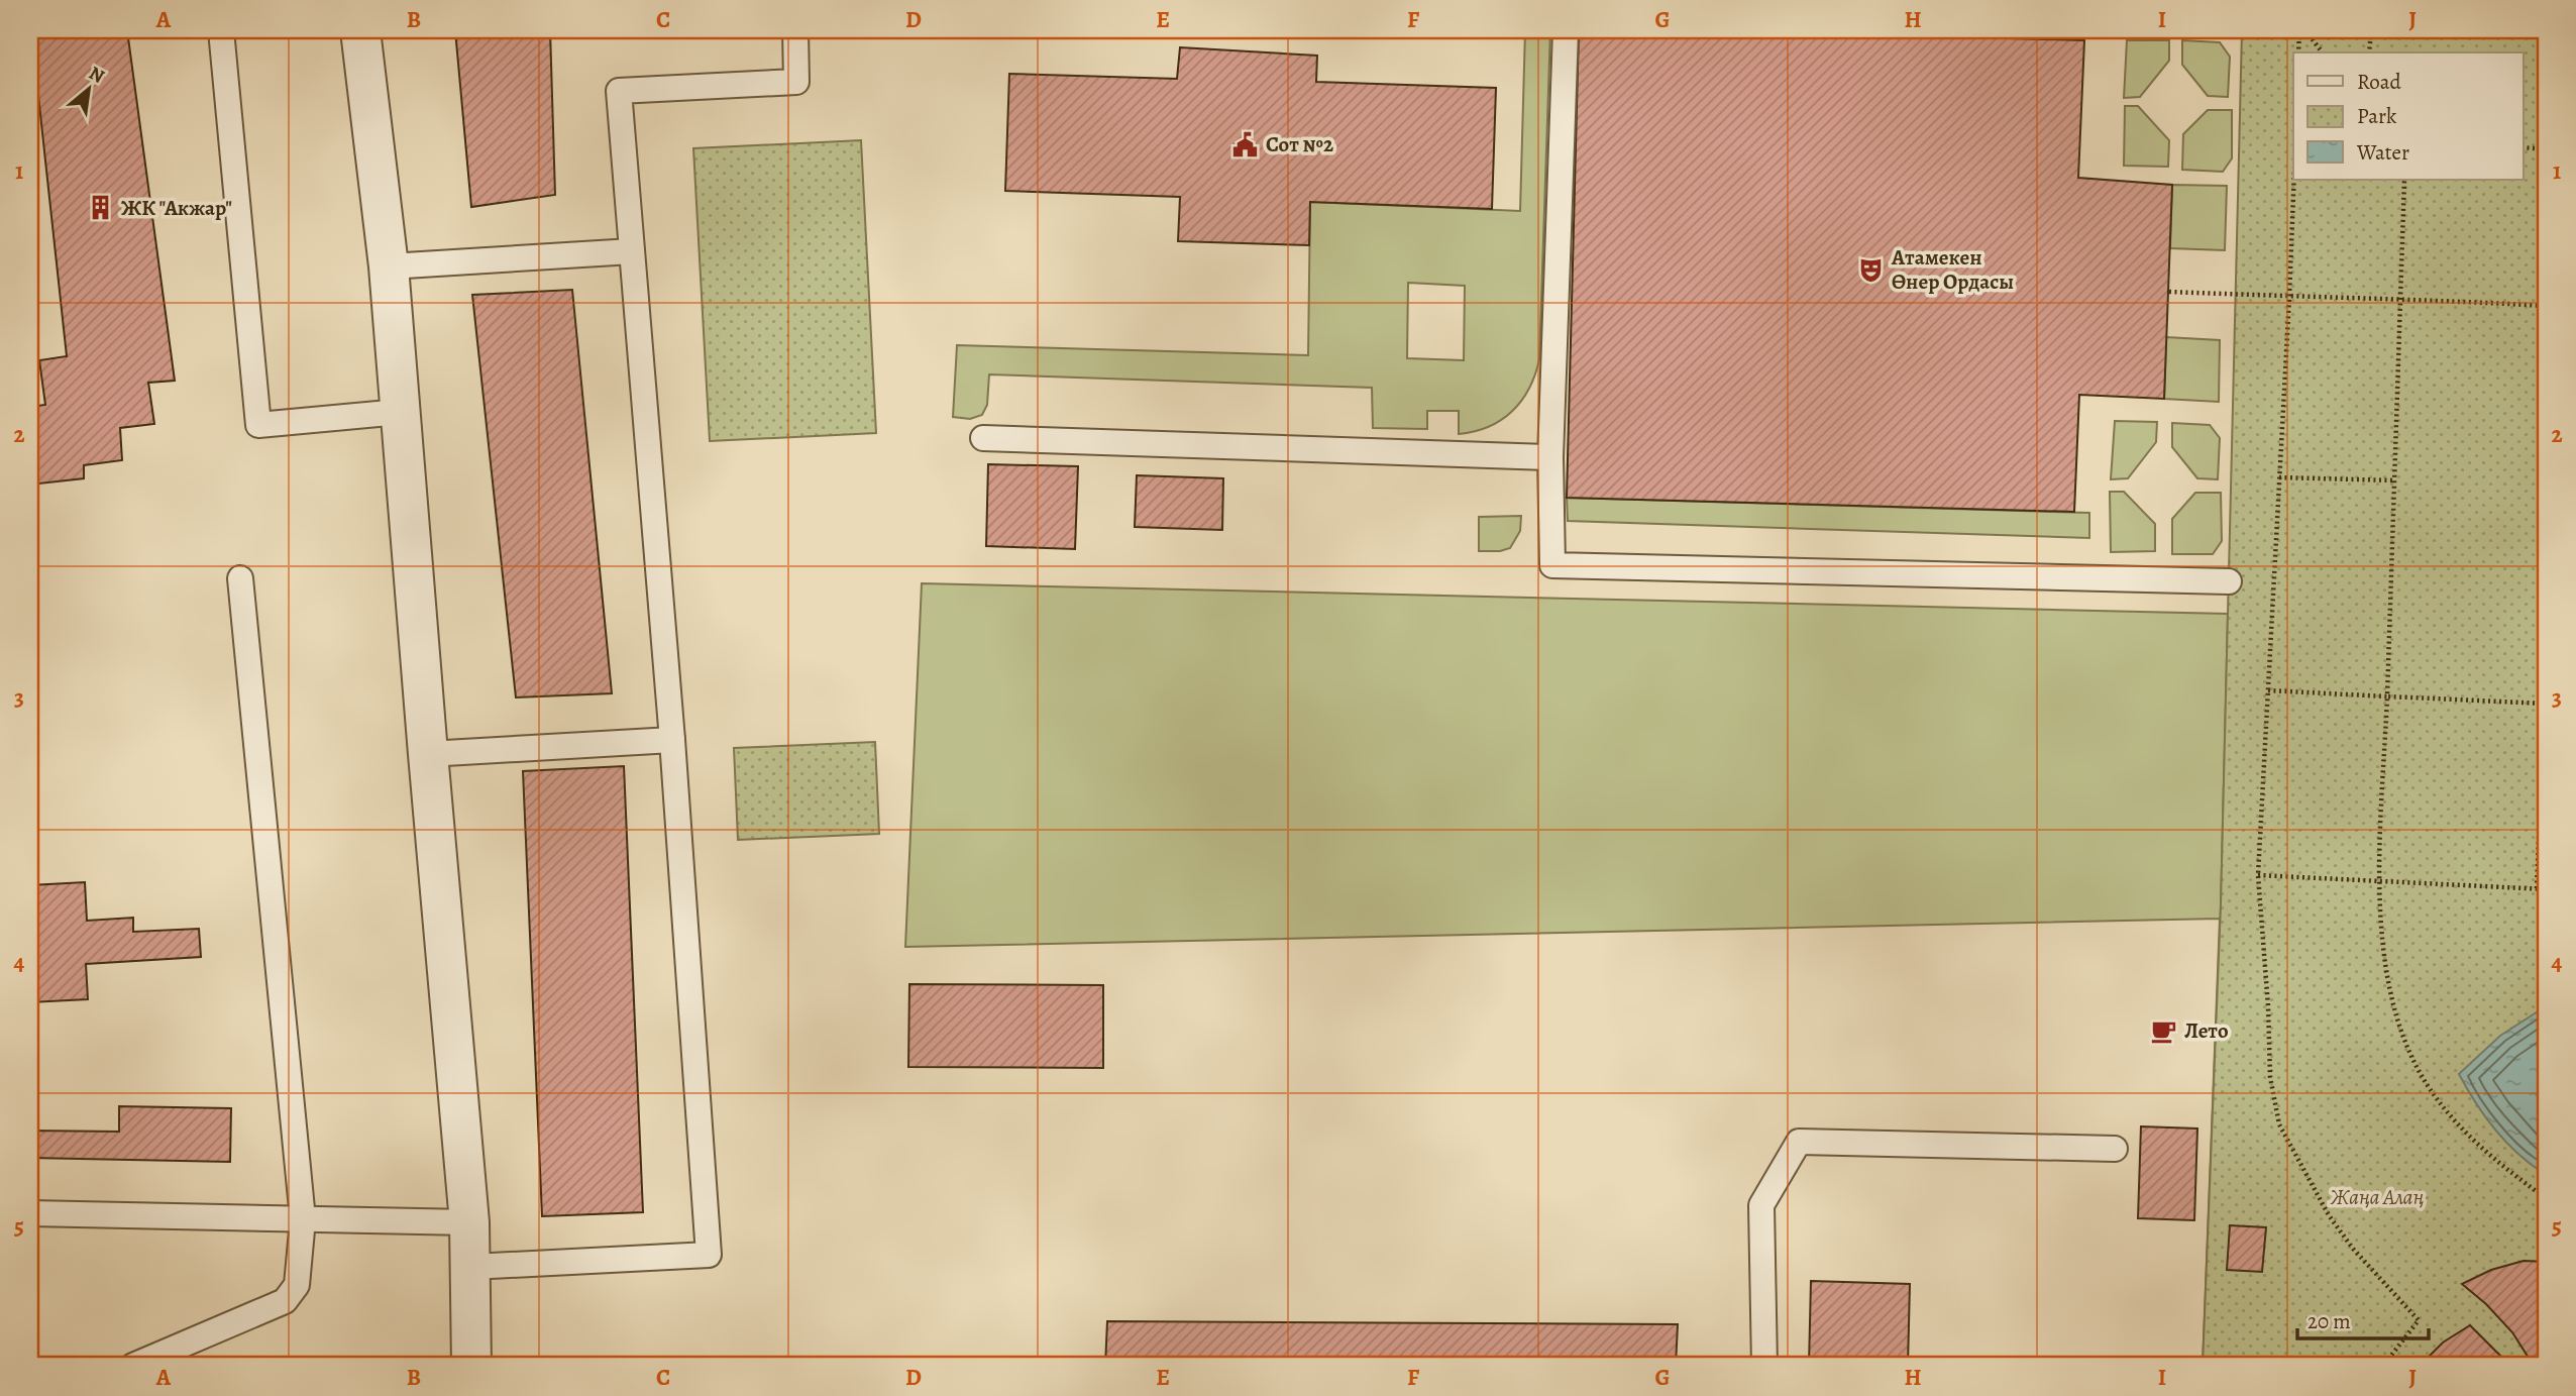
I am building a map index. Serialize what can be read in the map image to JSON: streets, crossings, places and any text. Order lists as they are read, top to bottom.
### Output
{
  "parks": ["Жаңа Алаң"],
  "places": {
    "public building": ["Сот №2"],
    "building": ["ЖК \"Акжар\""],
    "theatre": ["Атамекен Өнер Ордасы"],
    "cafe": ["Лето"]
  },
  "legend": ["Road", "Park", "Water"],
  "scale_bar": "20 m",
  "north": "top right",
  "grid": {
    "columns": [
      "A",
      "B",
      "C",
      "D",
      "E",
      "F",
      "G",
      "H",
      "I",
      "J"
    ],
    "rows": [
      "1",
      "2",
      "3",
      "4",
      "5"
    ]
  }
}
